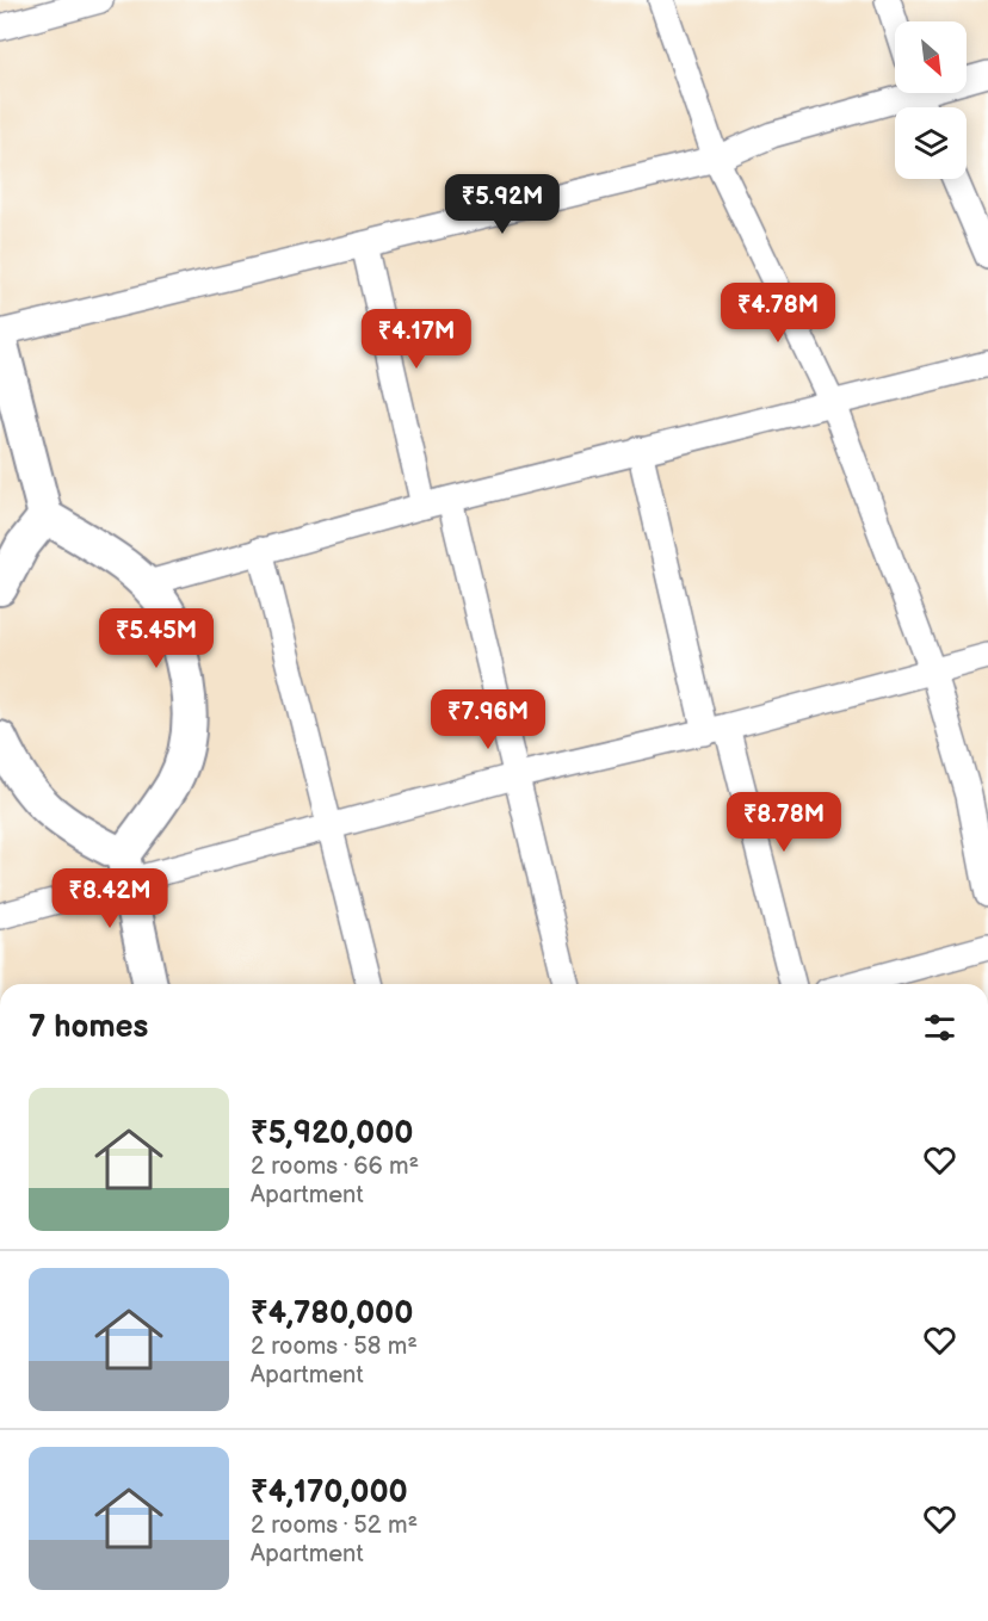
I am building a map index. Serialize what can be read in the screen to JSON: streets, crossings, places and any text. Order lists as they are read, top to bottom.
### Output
{
  "north": "bottom right",
  "page": {
    "price": [
      "₹5.92M",
      "₹4.78M",
      "₹4.17M",
      "₹5.45M",
      "₹7.96M",
      "₹8.78M",
      "₹8.42M"
    ],
    "heading": "7 homes",
    "list": [
      {
        "name": "₹5,920,000",
        "note": "2 rooms · 66 m² · Apartment"
      },
      {
        "name": "₹4,780,000",
        "note": "2 rooms · 58 m² · Apartment"
      },
      {
        "name": "₹4,170,000",
        "note": "2 rooms · 52 m² · Apartment"
      }
    ]
  }
}
